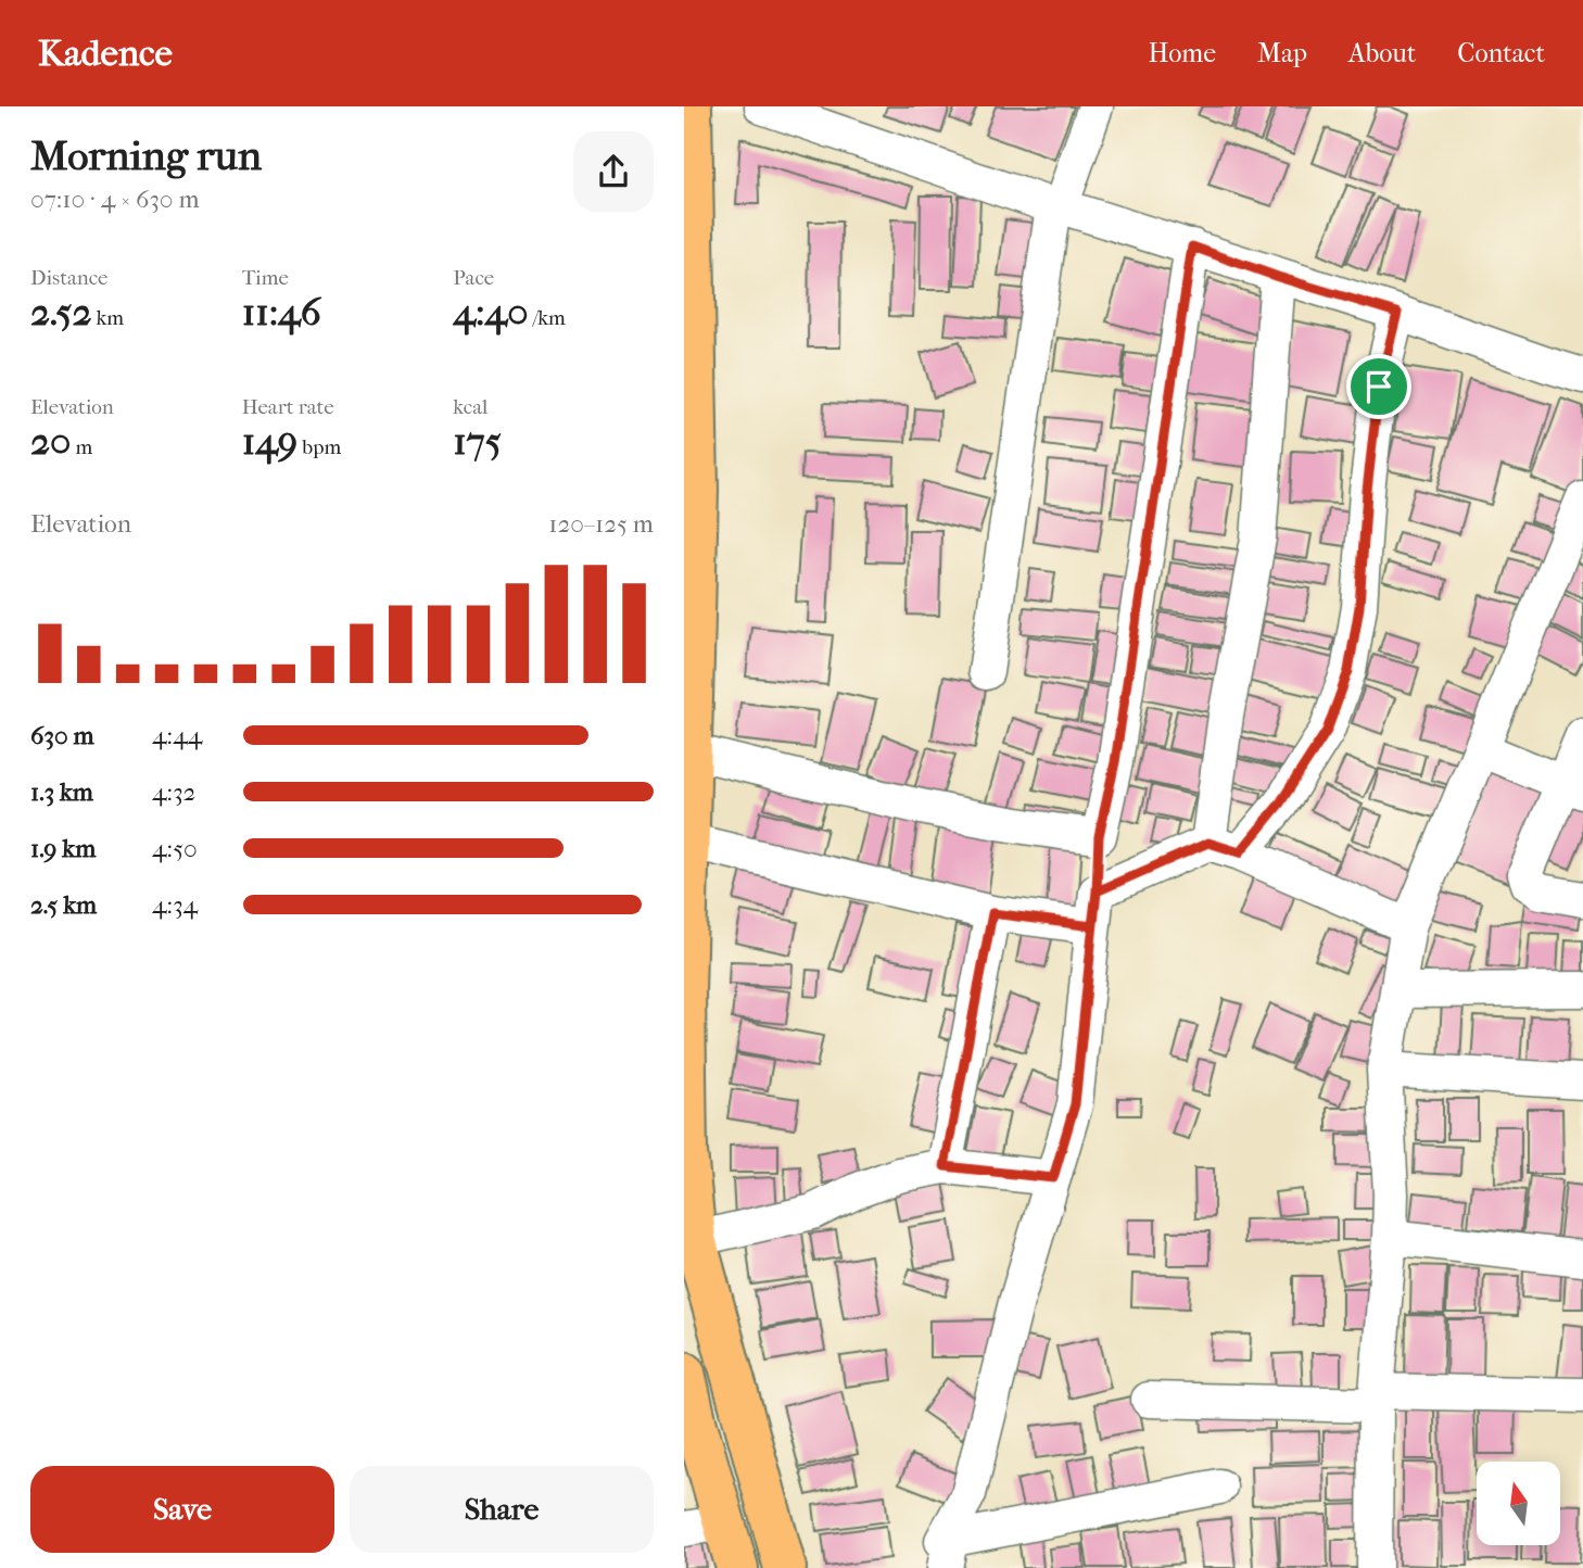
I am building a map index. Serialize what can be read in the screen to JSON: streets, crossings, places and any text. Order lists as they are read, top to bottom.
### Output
{
  "north": "top",
  "page": {
    "header": "Kadence",
    "nav": [
      "Home",
      "Map",
      "About",
      "Contact"
    ],
    "heading": ["Morning run", "07:10 · 4 × 630 m"],
    "stats": [
      ["Distance", "2.52 km"],
      ["Time", "11:46"],
      ["Pace", "4:40 /km"],
      ["Elevation", "20 m"],
      ["Heart rate", "149 bpm"],
      ["kcal", "175"]
    ],
    "chart": ["Elevation", "120–125 m"],
    "list": [
      {
        "name": "630 m",
        "note": "4:44"
      },
      {
        "name": "1.3 km",
        "note": "4:32"
      },
      {
        "name": "1.9 km",
        "note": "4:50"
      },
      {
        "name": "2.5 km",
        "note": "4:34"
      }
    ],
    "buttons": ["Save", "Share"]
  }
}
